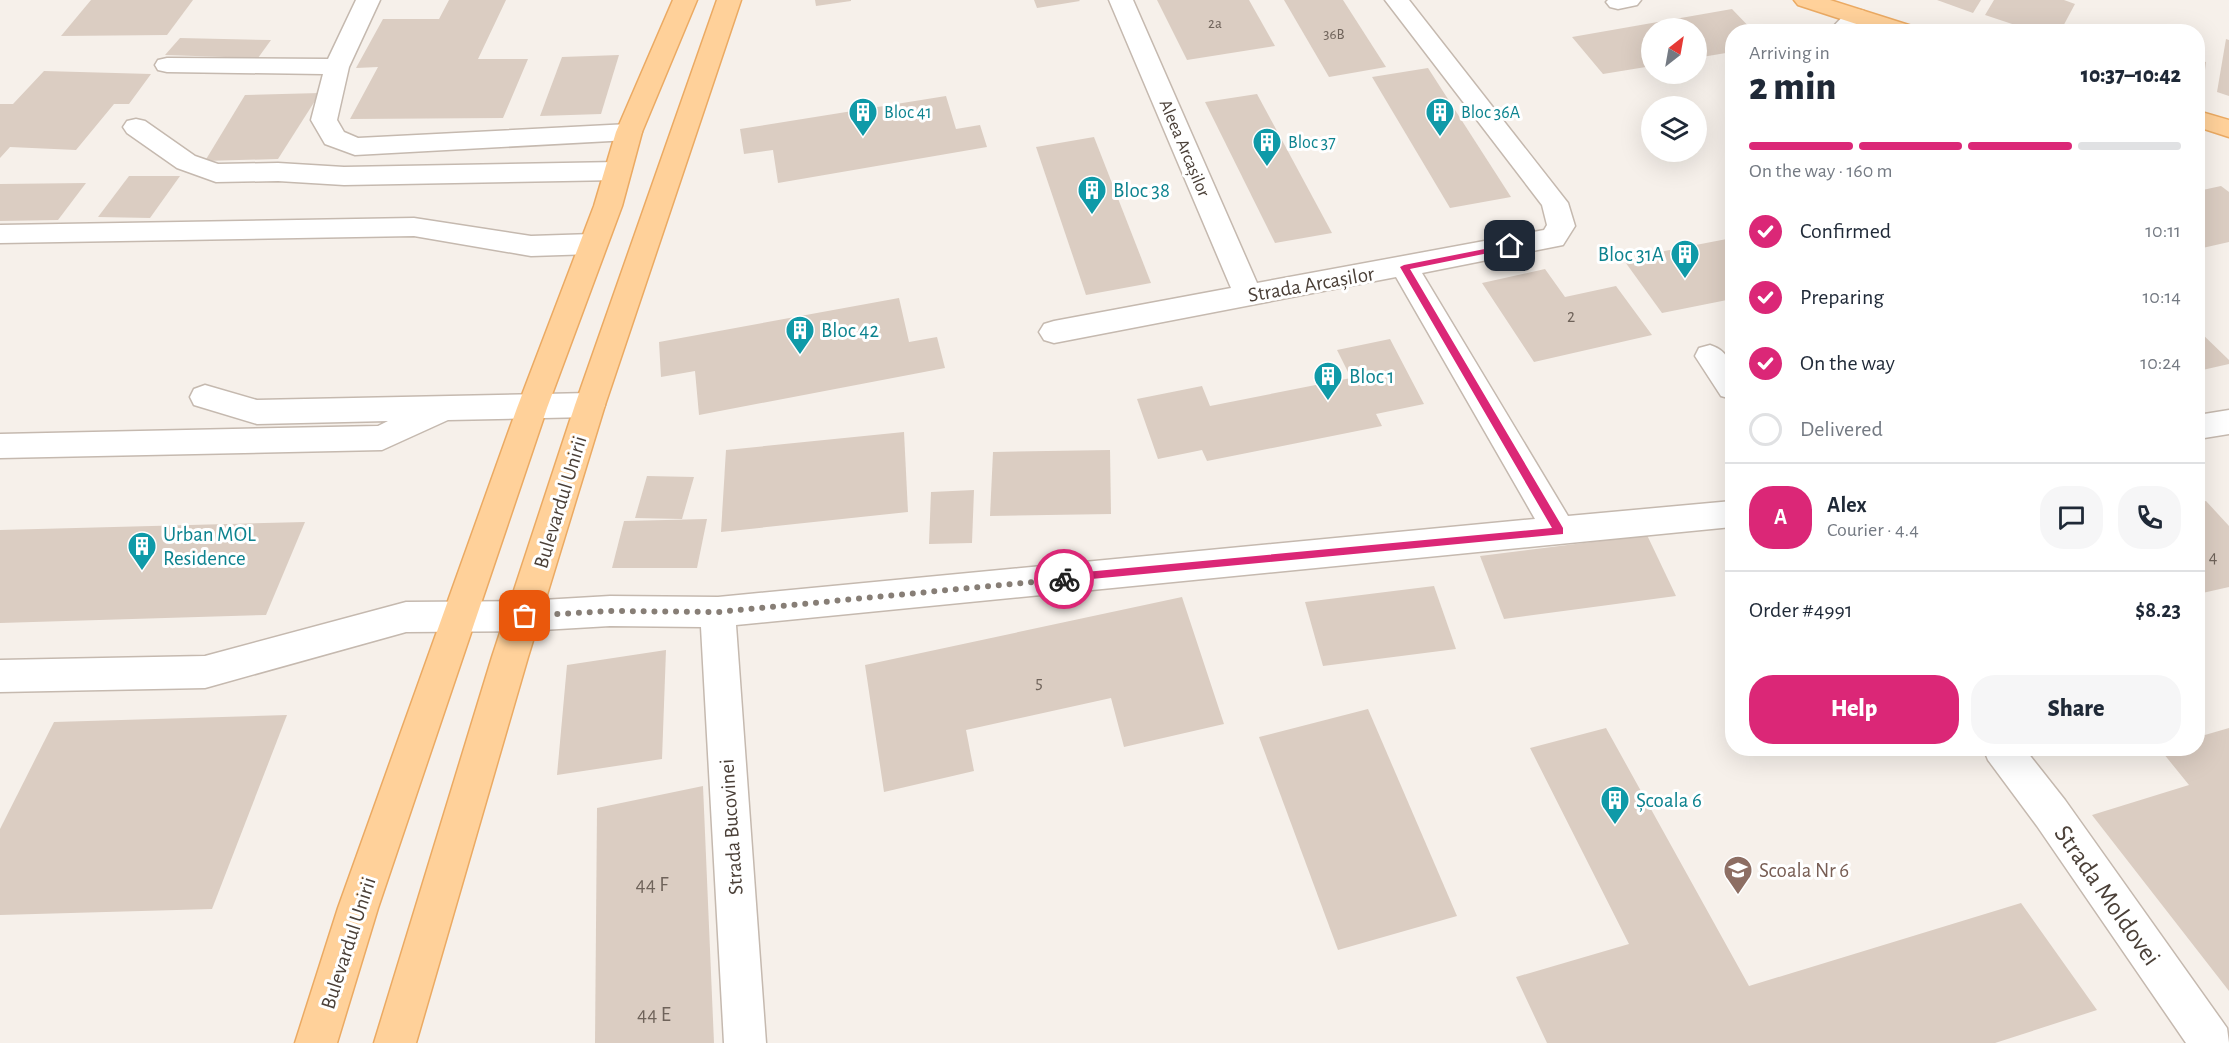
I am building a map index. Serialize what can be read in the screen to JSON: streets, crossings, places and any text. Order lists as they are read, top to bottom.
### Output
{
  "streets": {
    "main road": ["Bulevardul Unirii"],
    "street": [
      "Aleea Arcașilor",
      "Strada Arcașilor",
      "Strada Bucovinei",
      "Strada Moldovei"
    ]
  },
  "crossings": [
    ["Aleea Arcașilor", "Strada Arcașilor"]
  ],
  "places": {
    "building": [
      "Bloc 41",
      "Bloc 36A",
      "Bloc 37",
      "Bloc 38",
      "Bloc 31A",
      "Bloc 42",
      "Bloc 1",
      "Urban MOL Residence",
      "Școala 6"
    ],
    "school or university": ["Scoala Nr 6"]
  },
  "house_numbers": [
    "2a",
    "36B",
    "2",
    "4",
    "5",
    "44 F",
    "44 E"
  ],
  "north": "top right",
  "page": {
    "heading": ["2 min", "Arriving in", "10:37–10:42"],
    "panel": [
      "Alex",
      "Courier · 4.4",
      "Order #4991",
      "$8.23"
    ],
    "bar": "On the way · 160 m",
    "list": [
      ["Confirmed", "10:11"],
      ["Preparing", "10:14"],
      ["On the way", "10:24"],
      "Delivered"
    ],
    "round": "A",
    "buttons": ["Help", "Share"]
  }
}
